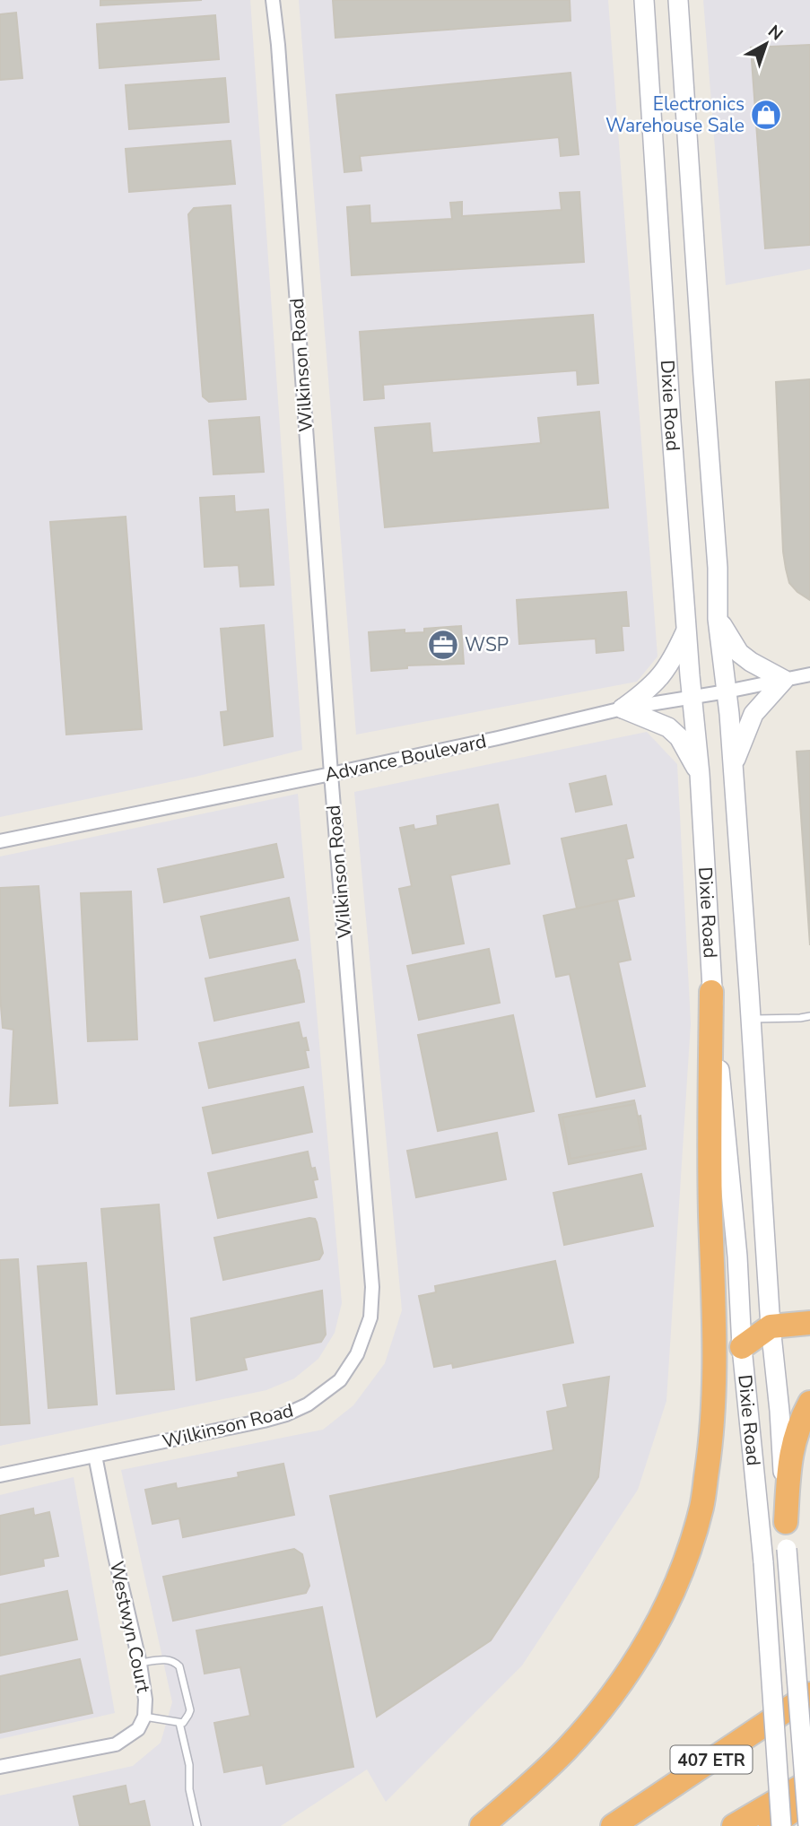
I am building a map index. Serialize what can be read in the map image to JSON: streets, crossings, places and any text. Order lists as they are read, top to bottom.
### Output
{
  "streets": {
    "highway": ["407 ETR"],
    "main road": ["Dixie Road"],
    "street": ["Wilkinson Road", "Advance Boulevard", "Westwyn Court"]
  },
  "crossings": [
    ["Wilkinson Road", "Advance Boulevard"],
    ["Wilkinson Road", "Westwyn Court"],
    ["Dixie Road", "Advance Boulevard"]
  ],
  "places": {
    "shop": ["Electronics Warehouse Sale"],
    "office": ["WSP"]
  },
  "north": "top right"
}
